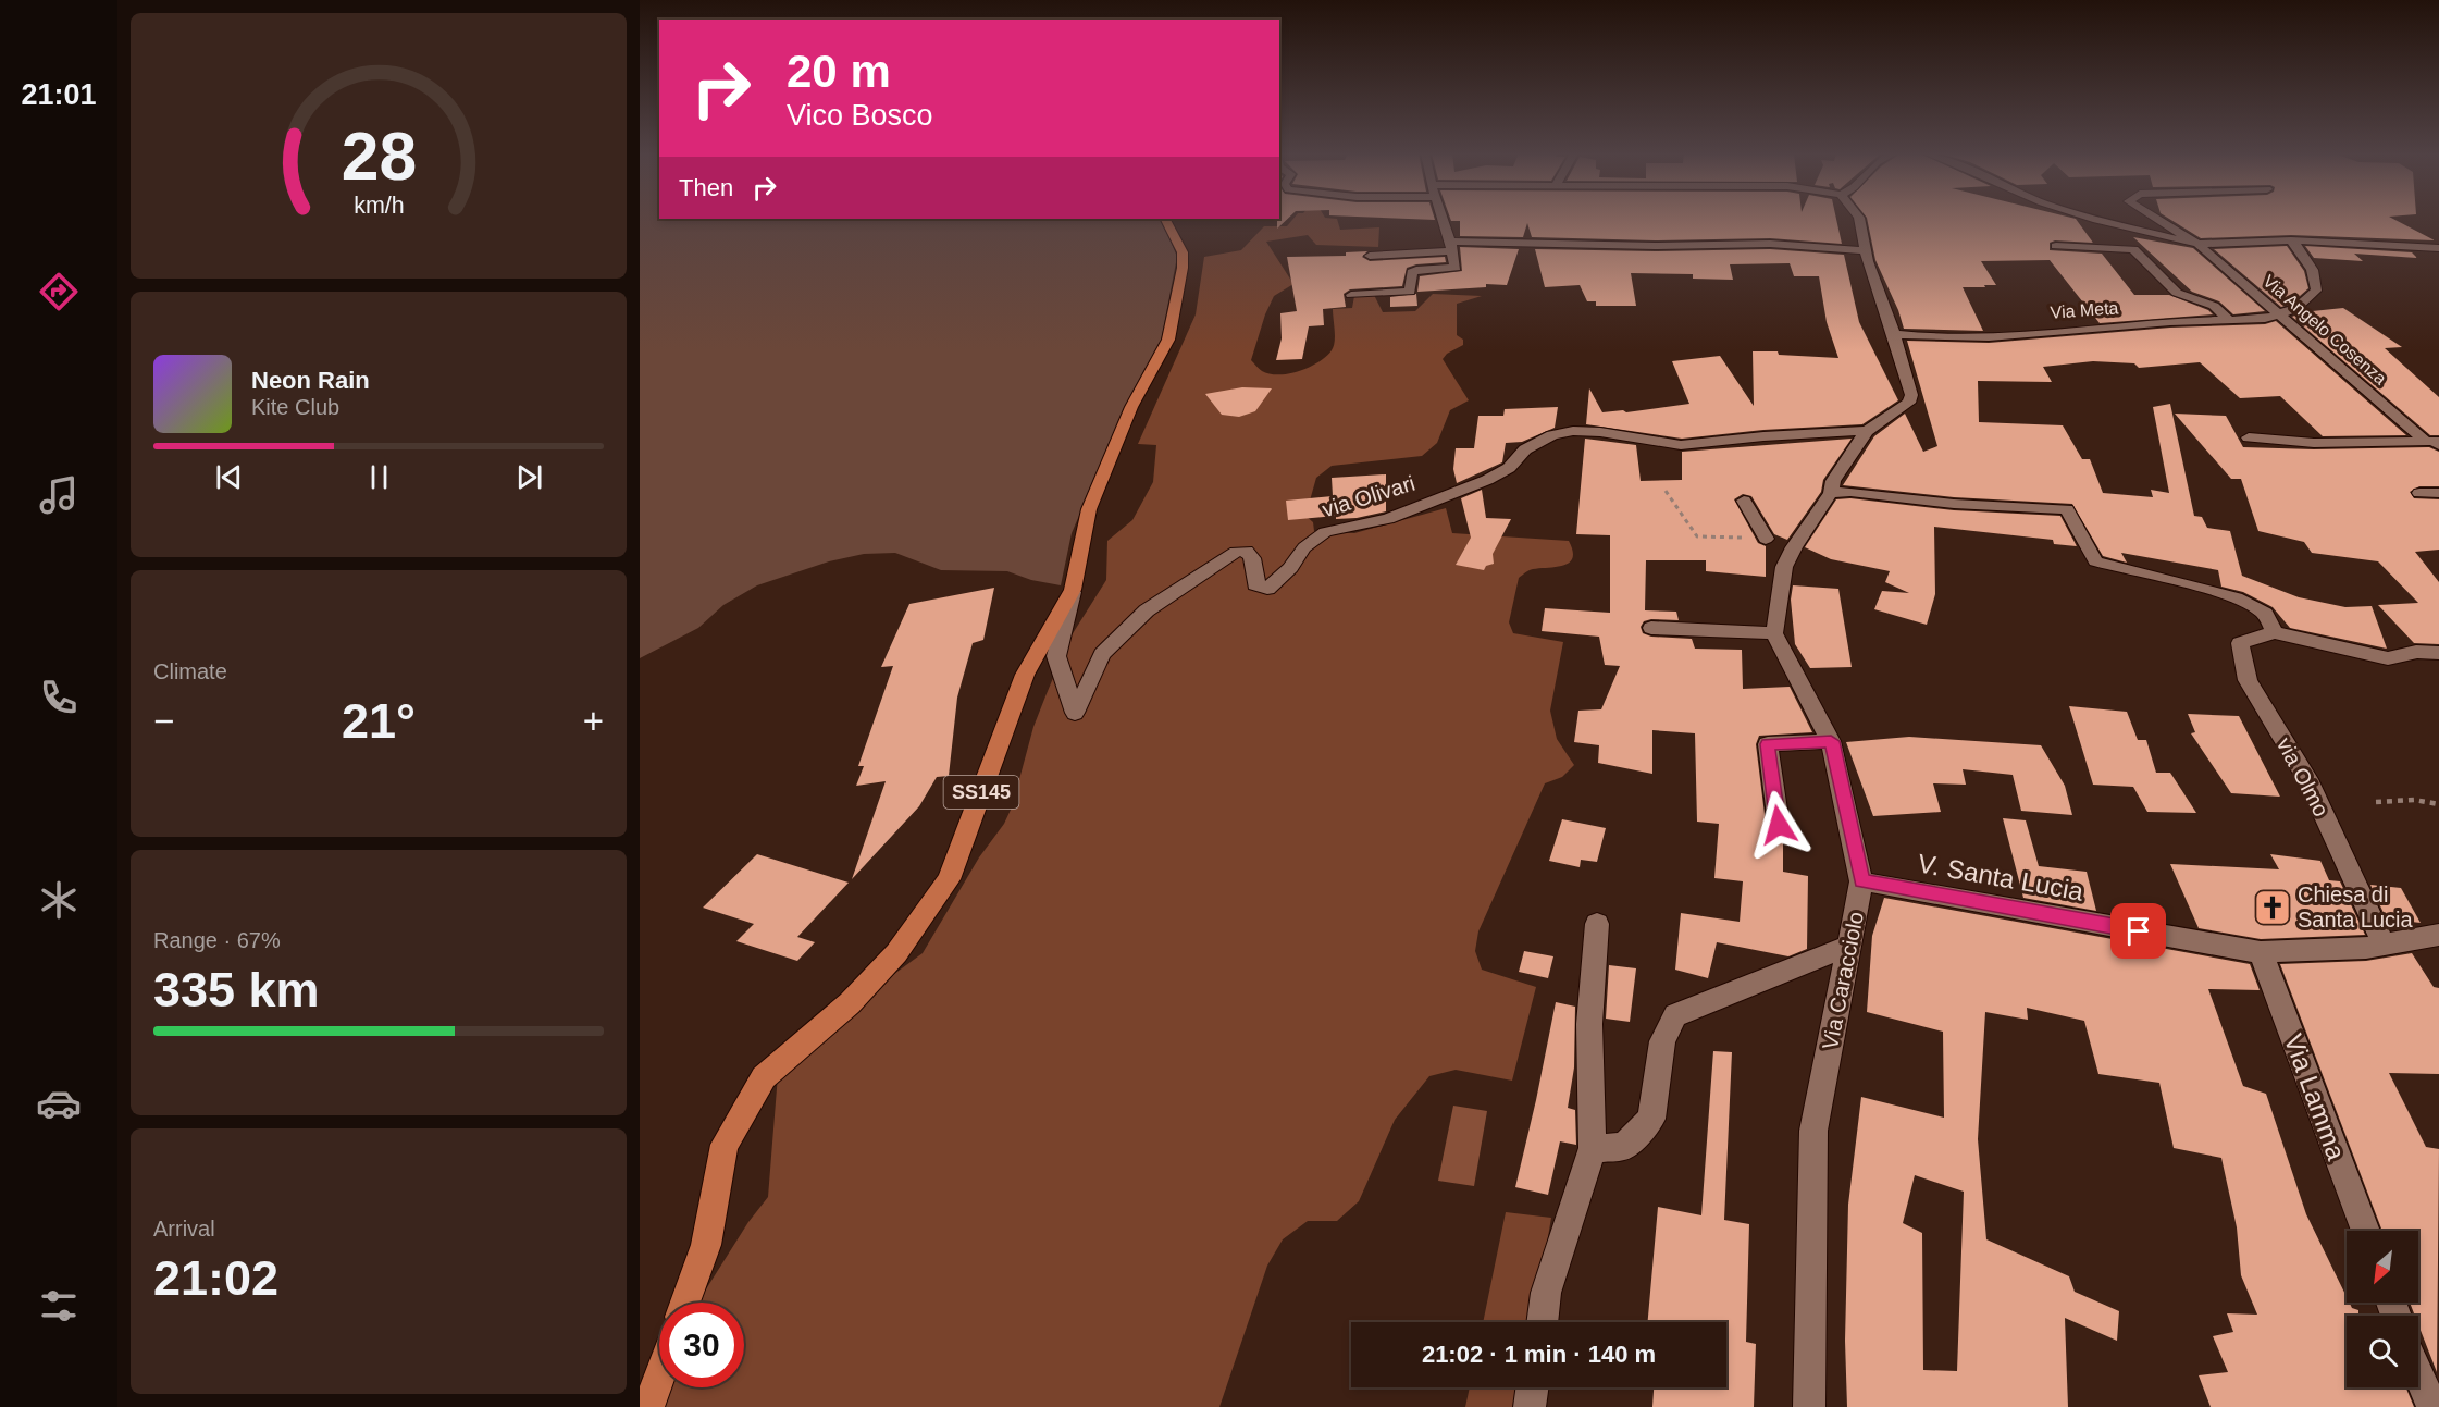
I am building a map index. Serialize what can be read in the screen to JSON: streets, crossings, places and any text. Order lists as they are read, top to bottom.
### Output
{
  "streets": {
    "main road": ["SS145"],
    "street": [
      "Via Meta",
      "Via Angelo Cosenza",
      "via Olivari",
      "via Olmo",
      "V. Santa Lucia",
      "Via Caracciolo",
      "Via Lamma"
    ]
  },
  "crossings": [
    ["Via Meta", "Via Angelo Cosenza"],
    ["via Olivari", "SS145"],
    ["via Olmo", "V. Santa Lucia"],
    ["V. Santa Lucia", "Via Caracciolo"],
    ["V. Santa Lucia", "Via Lamma"]
  ],
  "places": {
    "church": ["Chiesa di Santa Lucia"]
  },
  "north": "bottom left",
  "page": {
    "tabs": "21:01",
    "turn": ["20 m", "Vico Bosco"],
    "then": "Then",
    "song": ["Neon Rain", "Kite Club"],
    "tile": [
      "Climate",
      ["Range · 67%", "335 km"],
      ["Arrival", "21:02"]
    ],
    "heat": ["−", "21°", "+"],
    "limit": "30",
    "trip": "21:02 · 1 min · 140 m",
    "gauge": ["28", "km/h"]
  }
}
